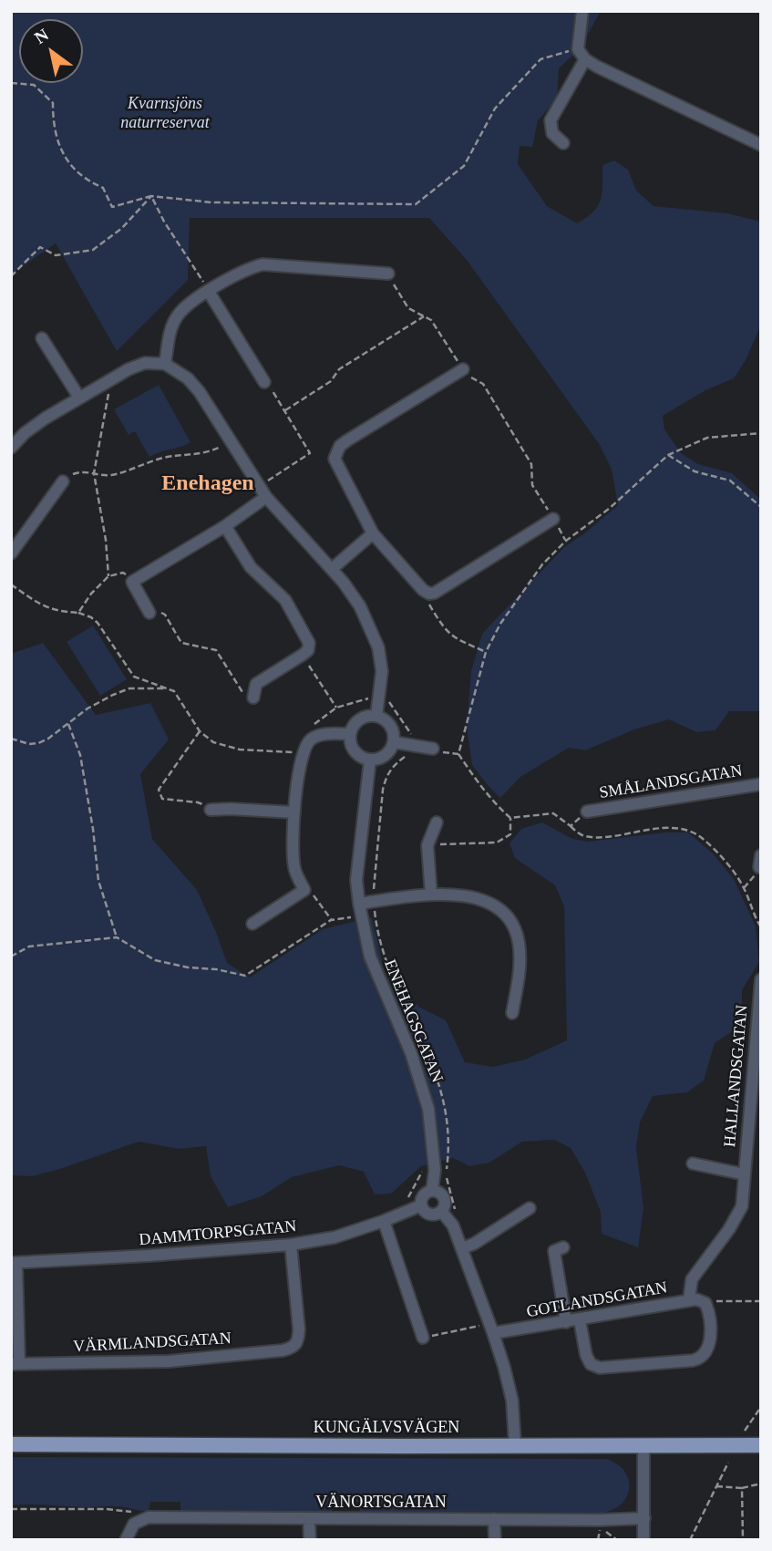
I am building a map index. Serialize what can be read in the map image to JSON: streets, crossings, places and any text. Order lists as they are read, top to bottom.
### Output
{
  "streets": {
    "main road": ["KUNGÄLVSVÄGEN"],
    "street": [
      "SMÅLANDSGATAN",
      "ENEHAGSGATAN",
      "HALLANDSGATAN",
      "DAMMTORPSGATAN",
      "GOTLANDSGATAN",
      "VÄRMLANDSGATAN",
      "VÄNORTSGATAN"
    ]
  },
  "crossings": [
    ["ENEHAGSGATAN", "DAMMTORPSGATAN"],
    ["HALLANDSGATAN", "GOTLANDSGATAN"],
    ["DAMMTORPSGATAN", "VÄRMLANDSGATAN"]
  ],
  "districts": ["Enehagen"],
  "parks": ["Kvarnsjöns naturreservat"],
  "north": "top left"
}
